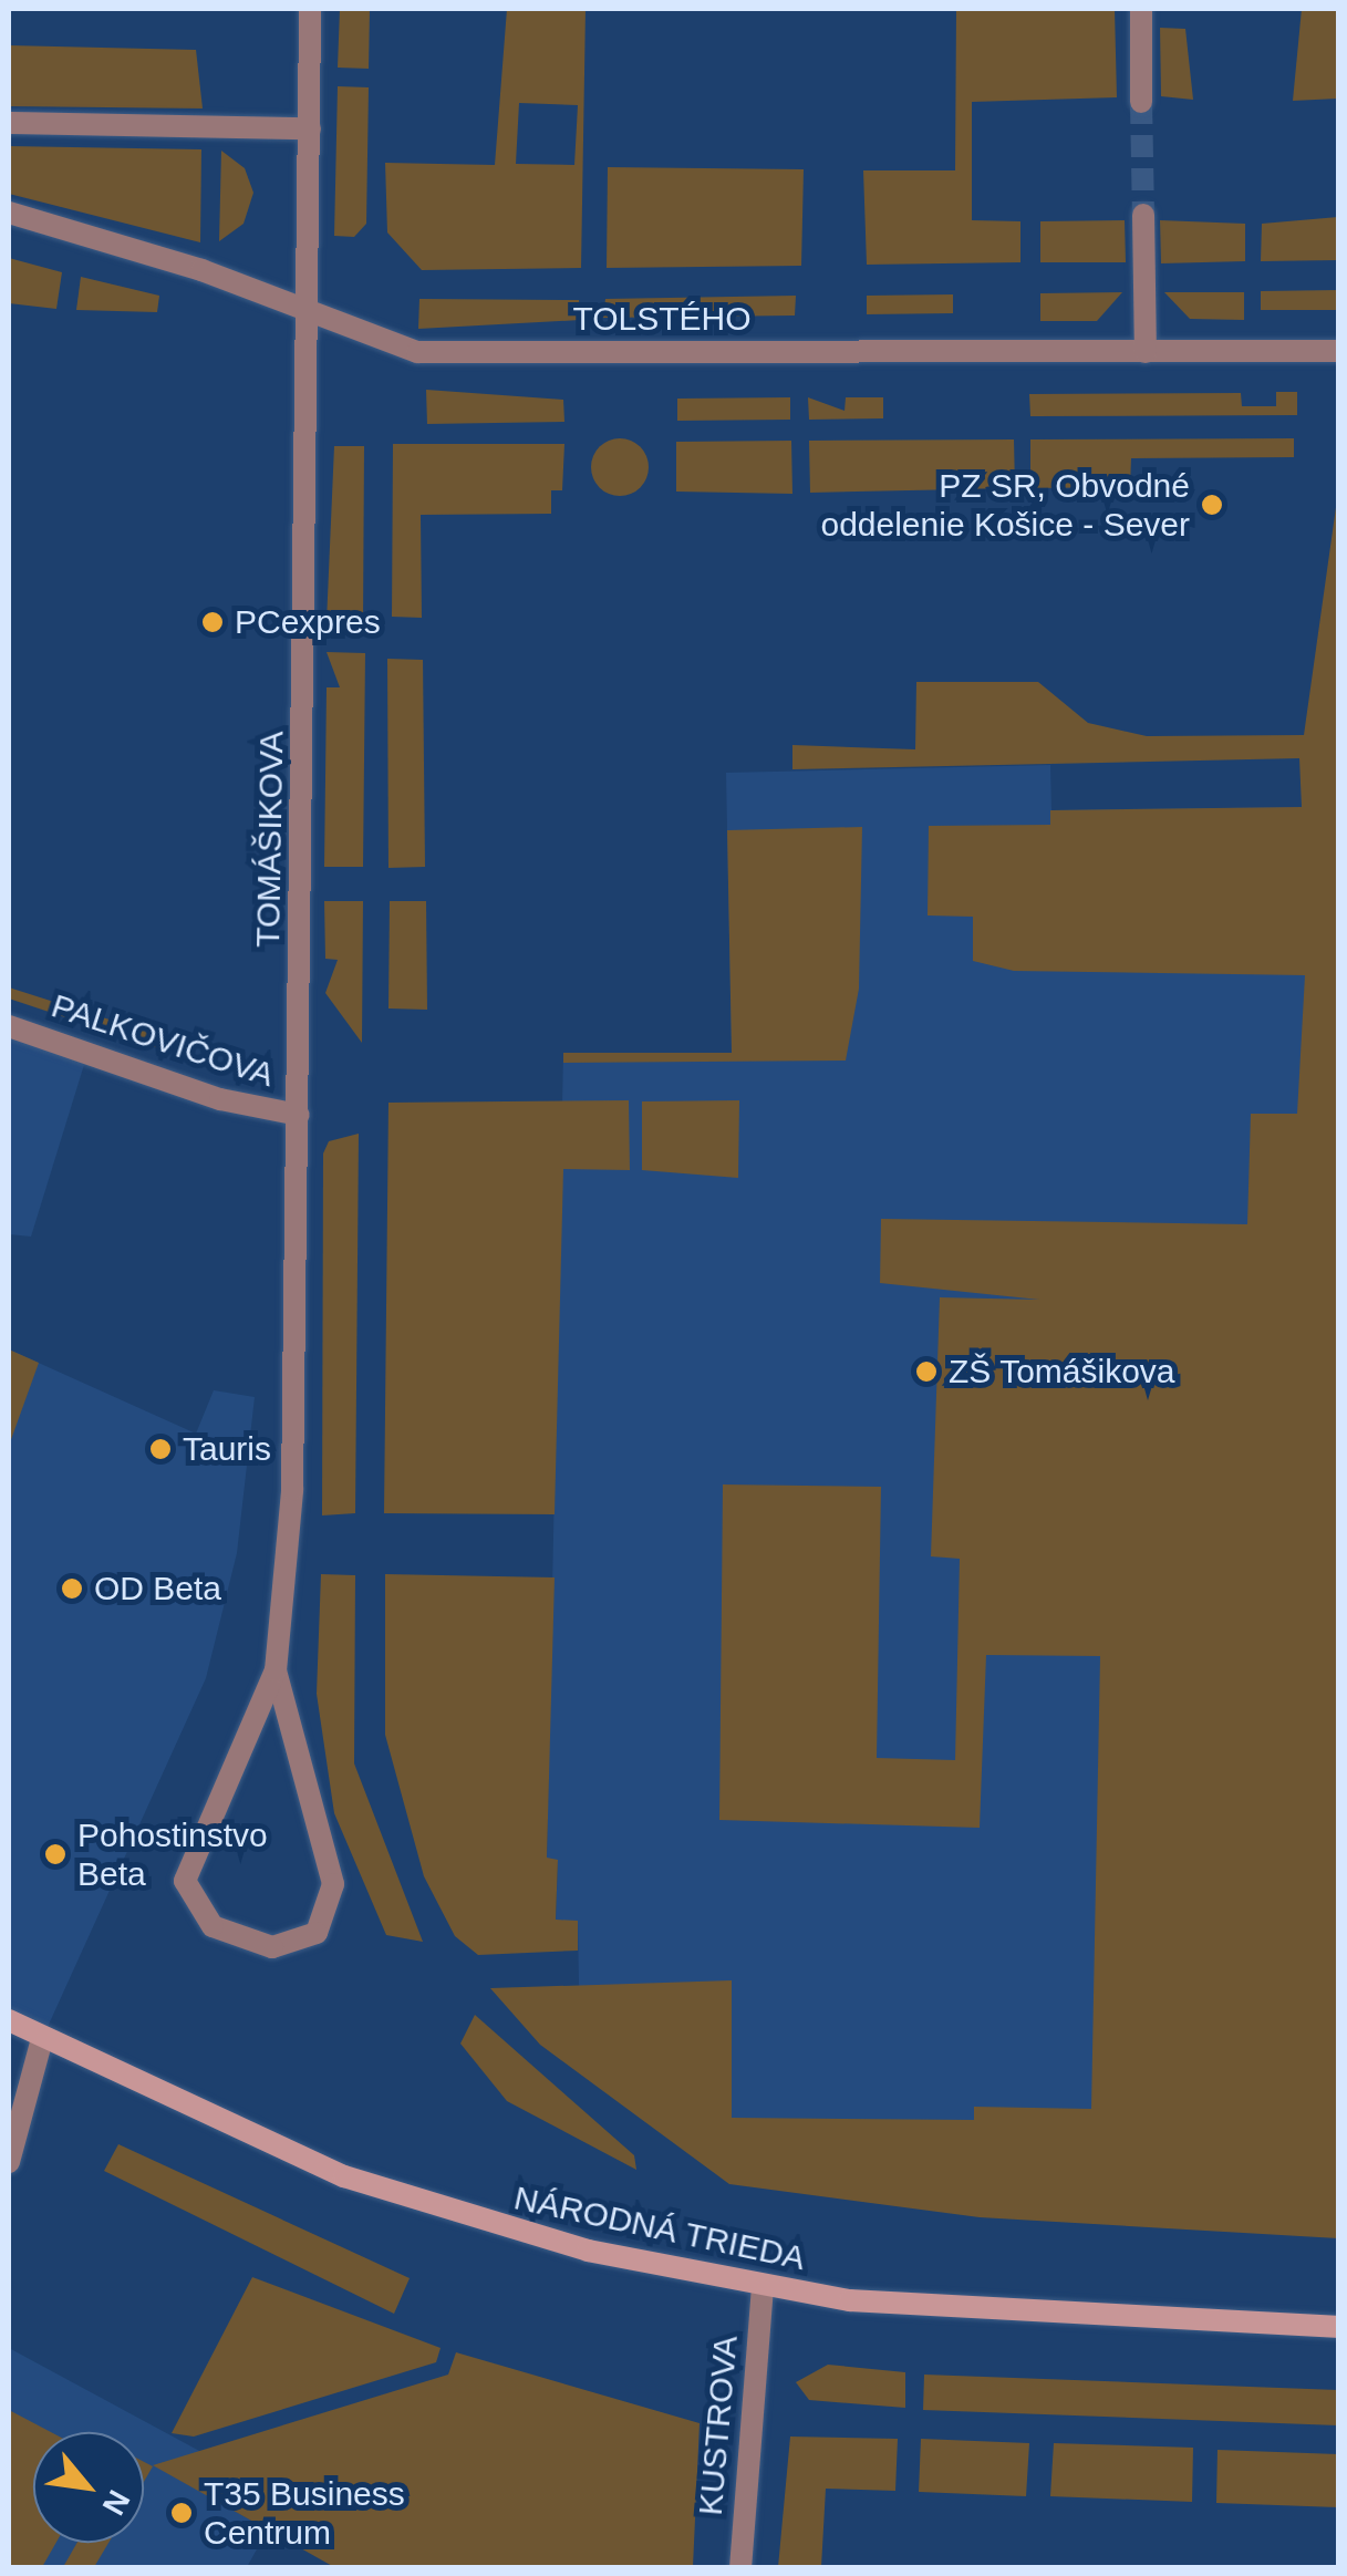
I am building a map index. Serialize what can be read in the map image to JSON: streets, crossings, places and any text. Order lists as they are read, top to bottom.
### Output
{
  "streets": {
    "street": [
      "TOLSTÉHO",
      "TOMÁŠIKOVA",
      "PALKOVIČOVA",
      "NÁRODNÁ TRIEDA",
      "KUSTROVA"
    ]
  },
  "crossings": [
    ["TOLSTÉHO", "TOMÁŠIKOVA"],
    ["TOMÁŠIKOVA", "PALKOVIČOVA"],
    ["NÁRODNÁ TRIEDA", "KUSTROVA"]
  ],
  "places": [
    "PZ SR, Obvodné oddelenie Košice - Sever",
    "PCexpres",
    "ZŠ Tomášikova",
    "Tauris",
    "OD Beta",
    "Pohostinstvo Beta",
    "T35 Business Centrum"
  ],
  "north": "bottom right"
}
